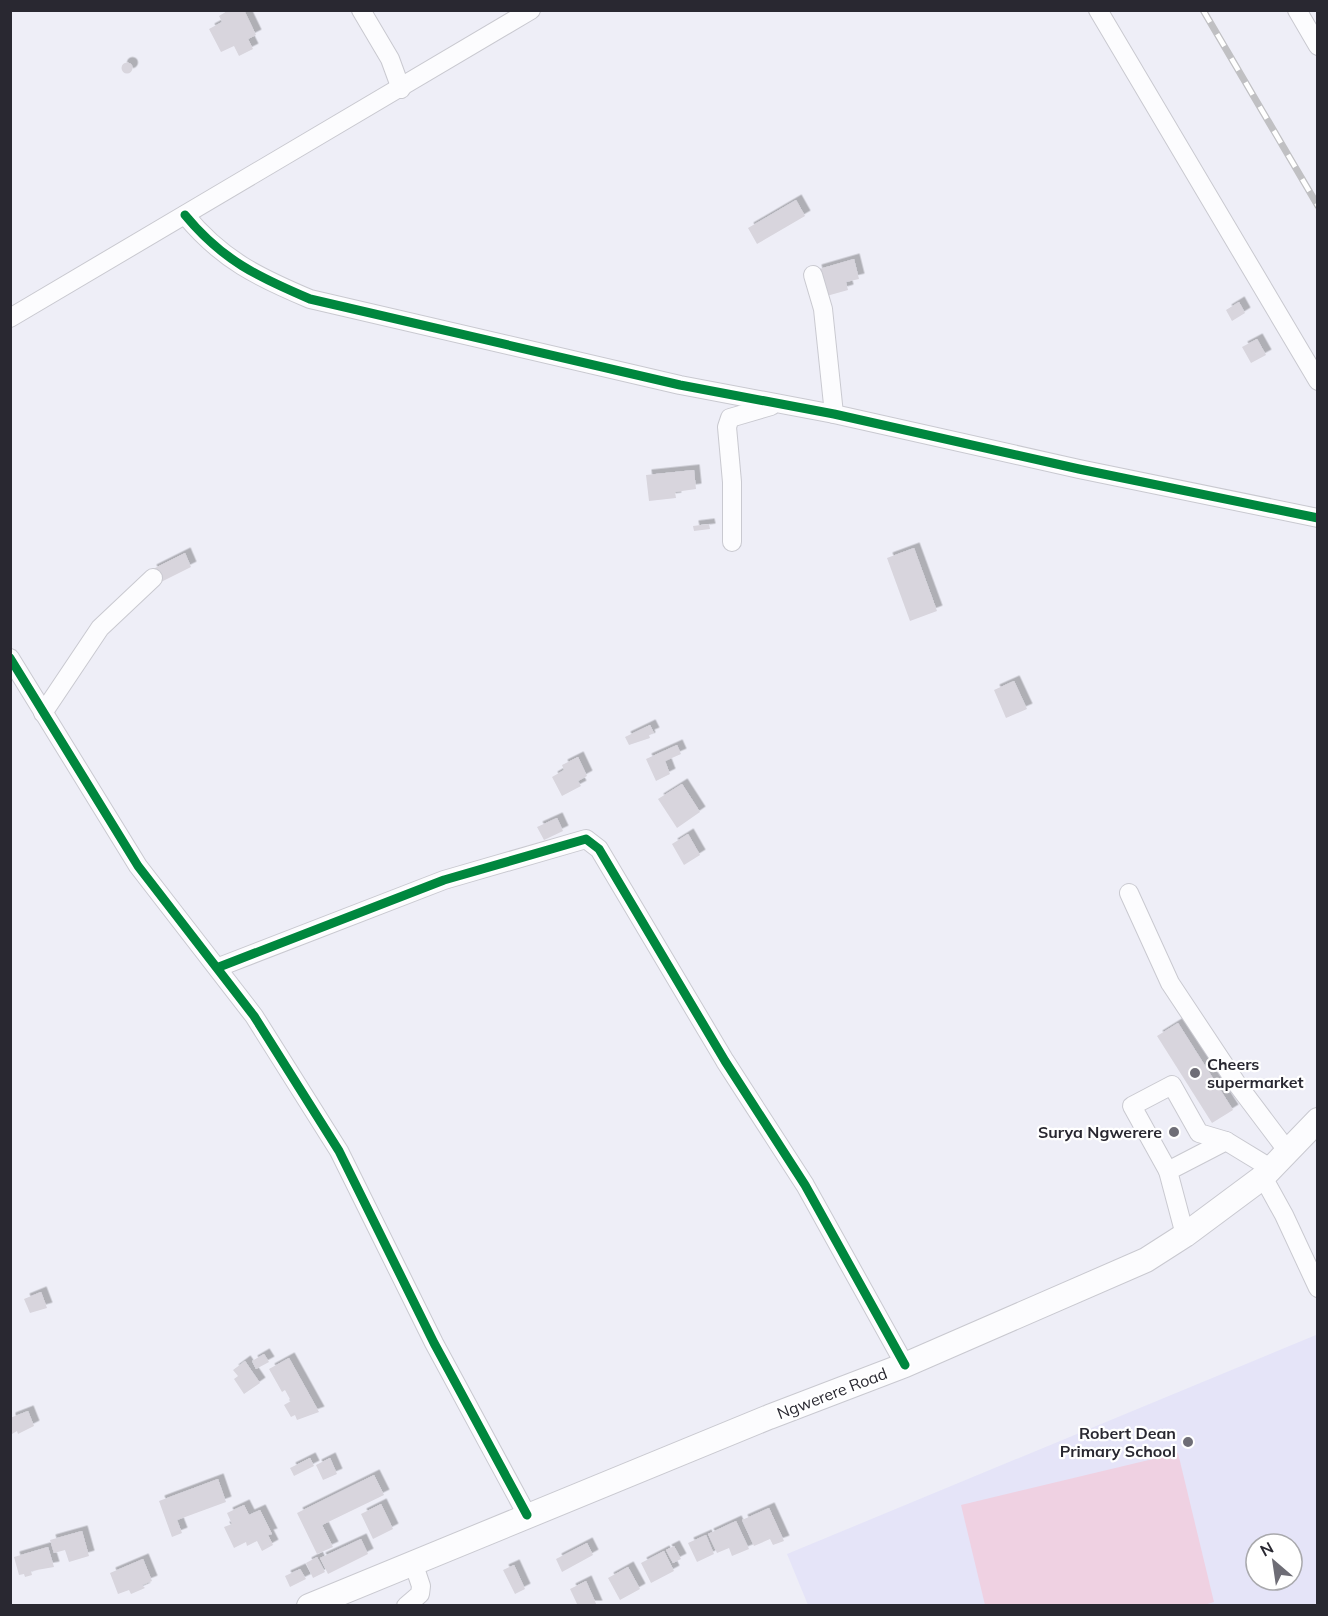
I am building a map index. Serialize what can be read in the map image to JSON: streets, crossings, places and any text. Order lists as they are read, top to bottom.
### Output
{
  "streets": {
    "main road": ["Ngwerere Road"]
  },
  "places": ["Cheers supermarket", "Surya Ngwerere", "Robert Dean Primary School"],
  "north": "top left"
}
